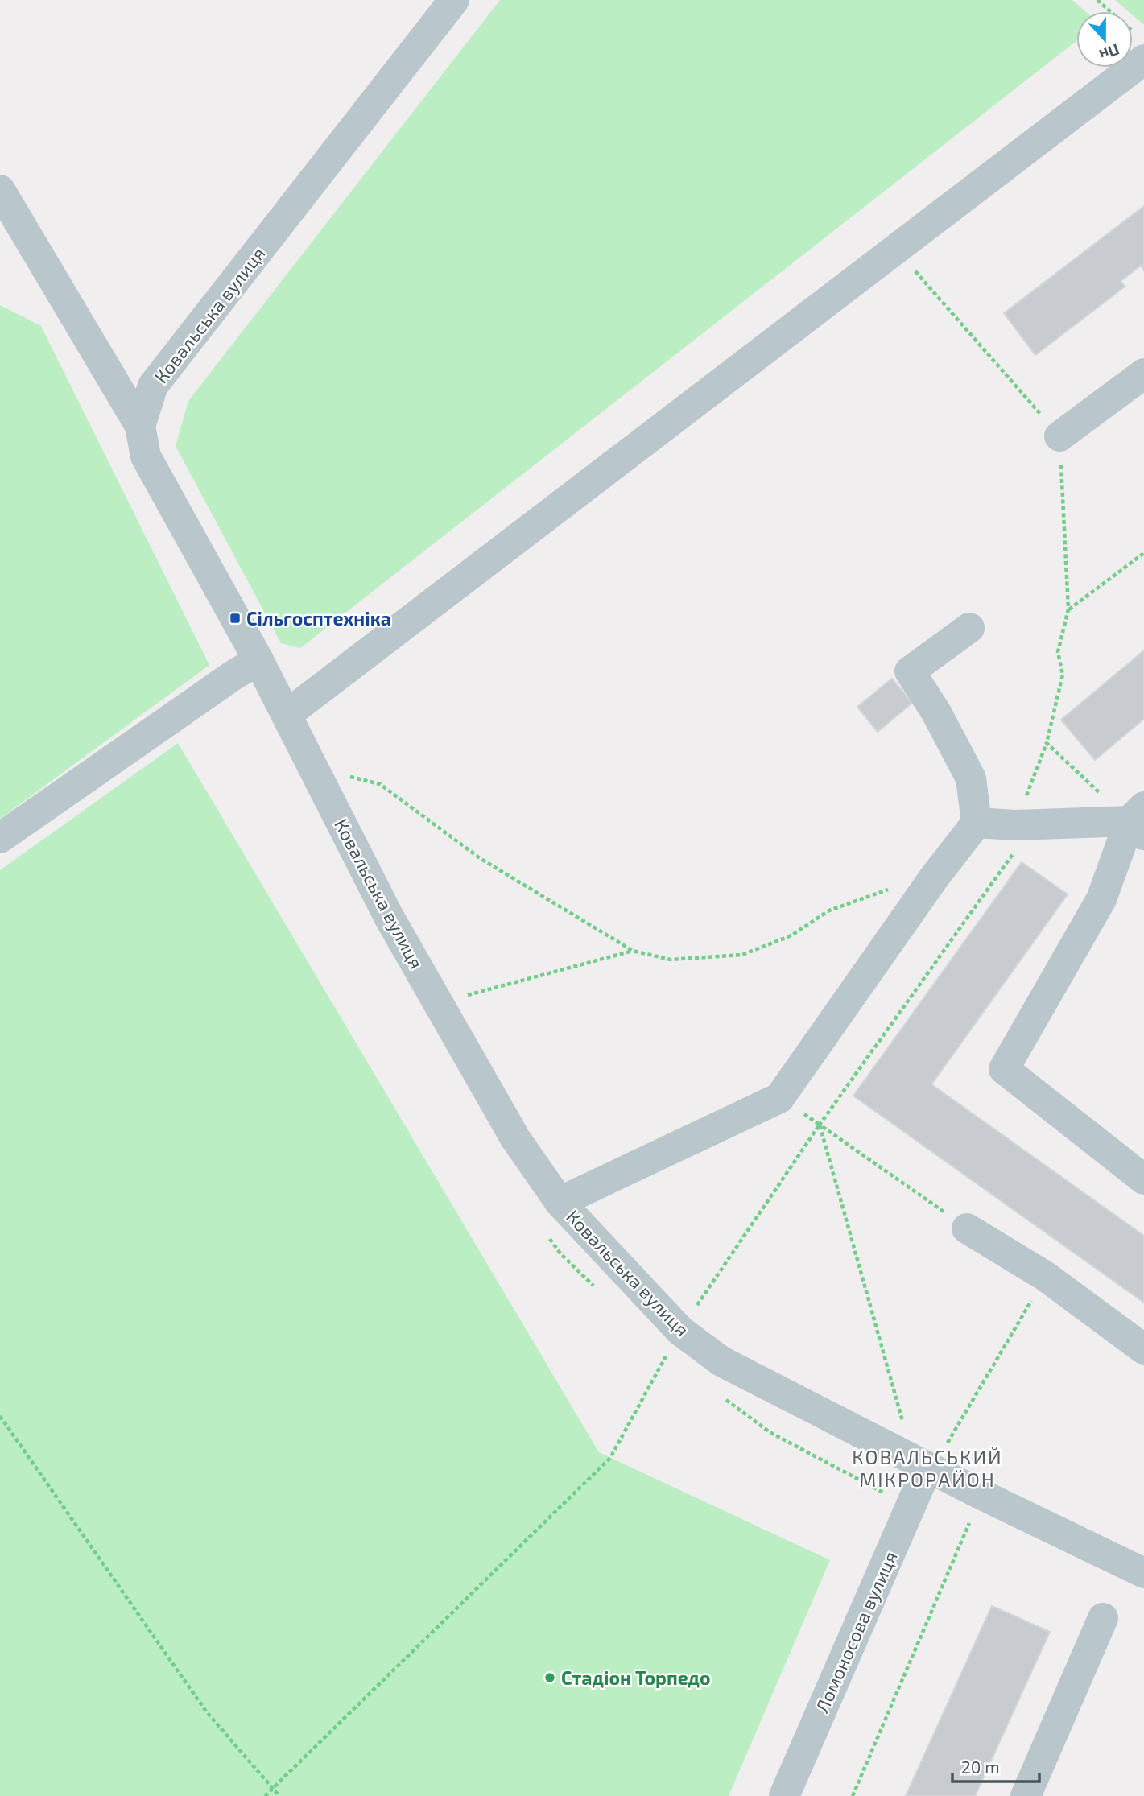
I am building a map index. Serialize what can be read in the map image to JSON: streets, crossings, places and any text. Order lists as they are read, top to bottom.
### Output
{
  "streets": {
    "street": ["Ковальська вулиця", "Ломоносова вулиця"]
  },
  "crossings": [
    ["Ковальська вулиця", "Ломоносова вулиця"]
  ],
  "districts": ["КОВАЛЬСЬКИЙ МІКРОРАЙОН"],
  "places": {
    "transit": ["Сільгосптехніка"],
    "other": ["Стадіон Торпедо"]
  },
  "scale_bar": "20 m",
  "north": "bottom"
}
